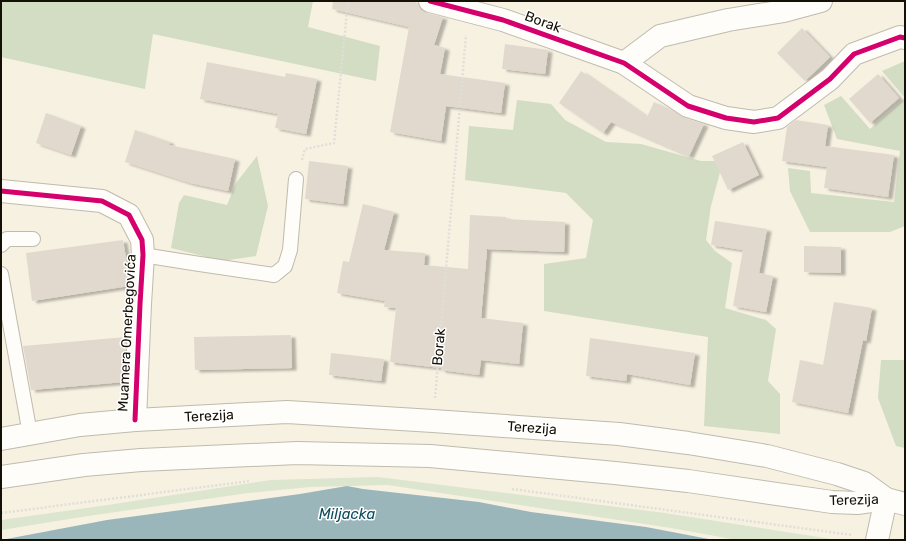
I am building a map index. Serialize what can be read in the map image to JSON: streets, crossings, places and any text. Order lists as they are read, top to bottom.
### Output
{
  "streets": {
    "main road": ["Borak", "Muamera Omerbegovića", "Terezija"]
  },
  "crossings": [
    ["Borak", "Terezija"],
    ["Muamera Omerbegovića", "Terezija"]
  ],
  "water": ["Miljacka"]
}
